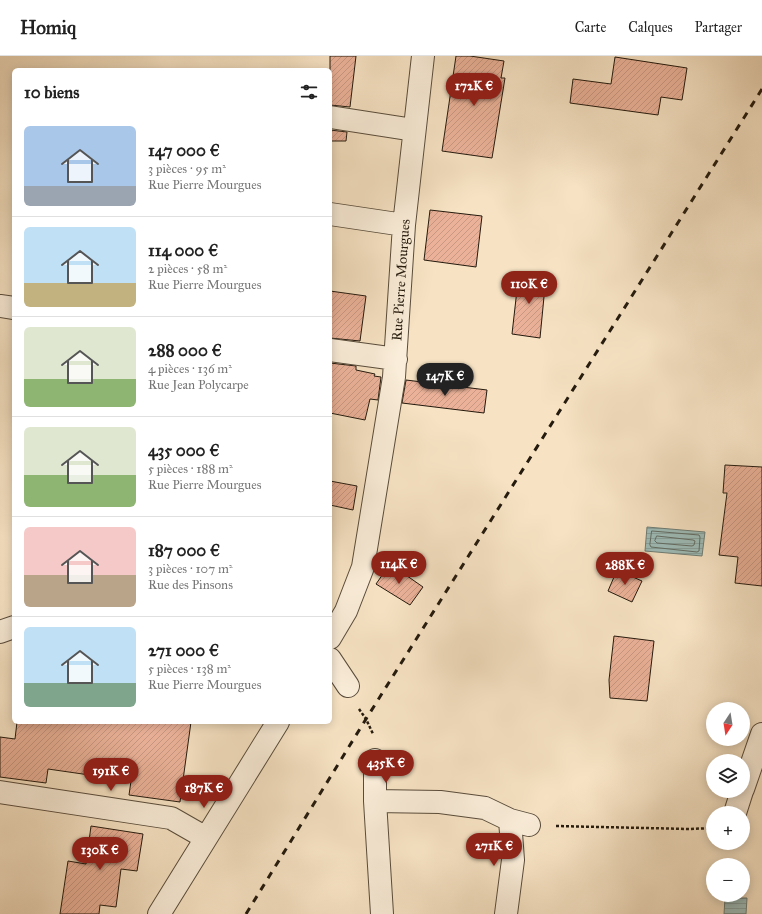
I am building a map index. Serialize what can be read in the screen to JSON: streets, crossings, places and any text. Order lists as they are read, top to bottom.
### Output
{
  "streets": {
    "street": ["Rue Pierre Mourgues"]
  },
  "north": "bottom",
  "page": {
    "header": "Homiq",
    "nav": ["Carte", "Calques", "Partager"],
    "heading": "10 biens",
    "price": [
      "172K €",
      "110K €",
      "147K €",
      "114K €",
      "288K €",
      "435K €",
      "191K €",
      "187K €",
      "271K €",
      "130K €"
    ],
    "list": [
      {
        "name": "147 000 €",
        "note": "3 pièces · 95 m² · Rue Pierre Mourgues"
      },
      {
        "name": "114 000 €",
        "note": "2 pièces · 58 m² · Rue Pierre Mourgues"
      },
      {
        "name": "288 000 €",
        "note": "4 pièces · 136 m² · Rue Jean Polycarpe"
      },
      {
        "name": "435 000 €",
        "note": "5 pièces · 188 m² · Rue Pierre Mourgues"
      },
      {
        "name": "187 000 €",
        "note": "3 pièces · 107 m² · Rue des Pinsons"
      },
      {
        "name": "271 000 €",
        "note": "5 pièces · 138 m² · Rue Pierre Mourgues"
      }
    ],
    "map_buttons": ["+", "−"]
  }
}
